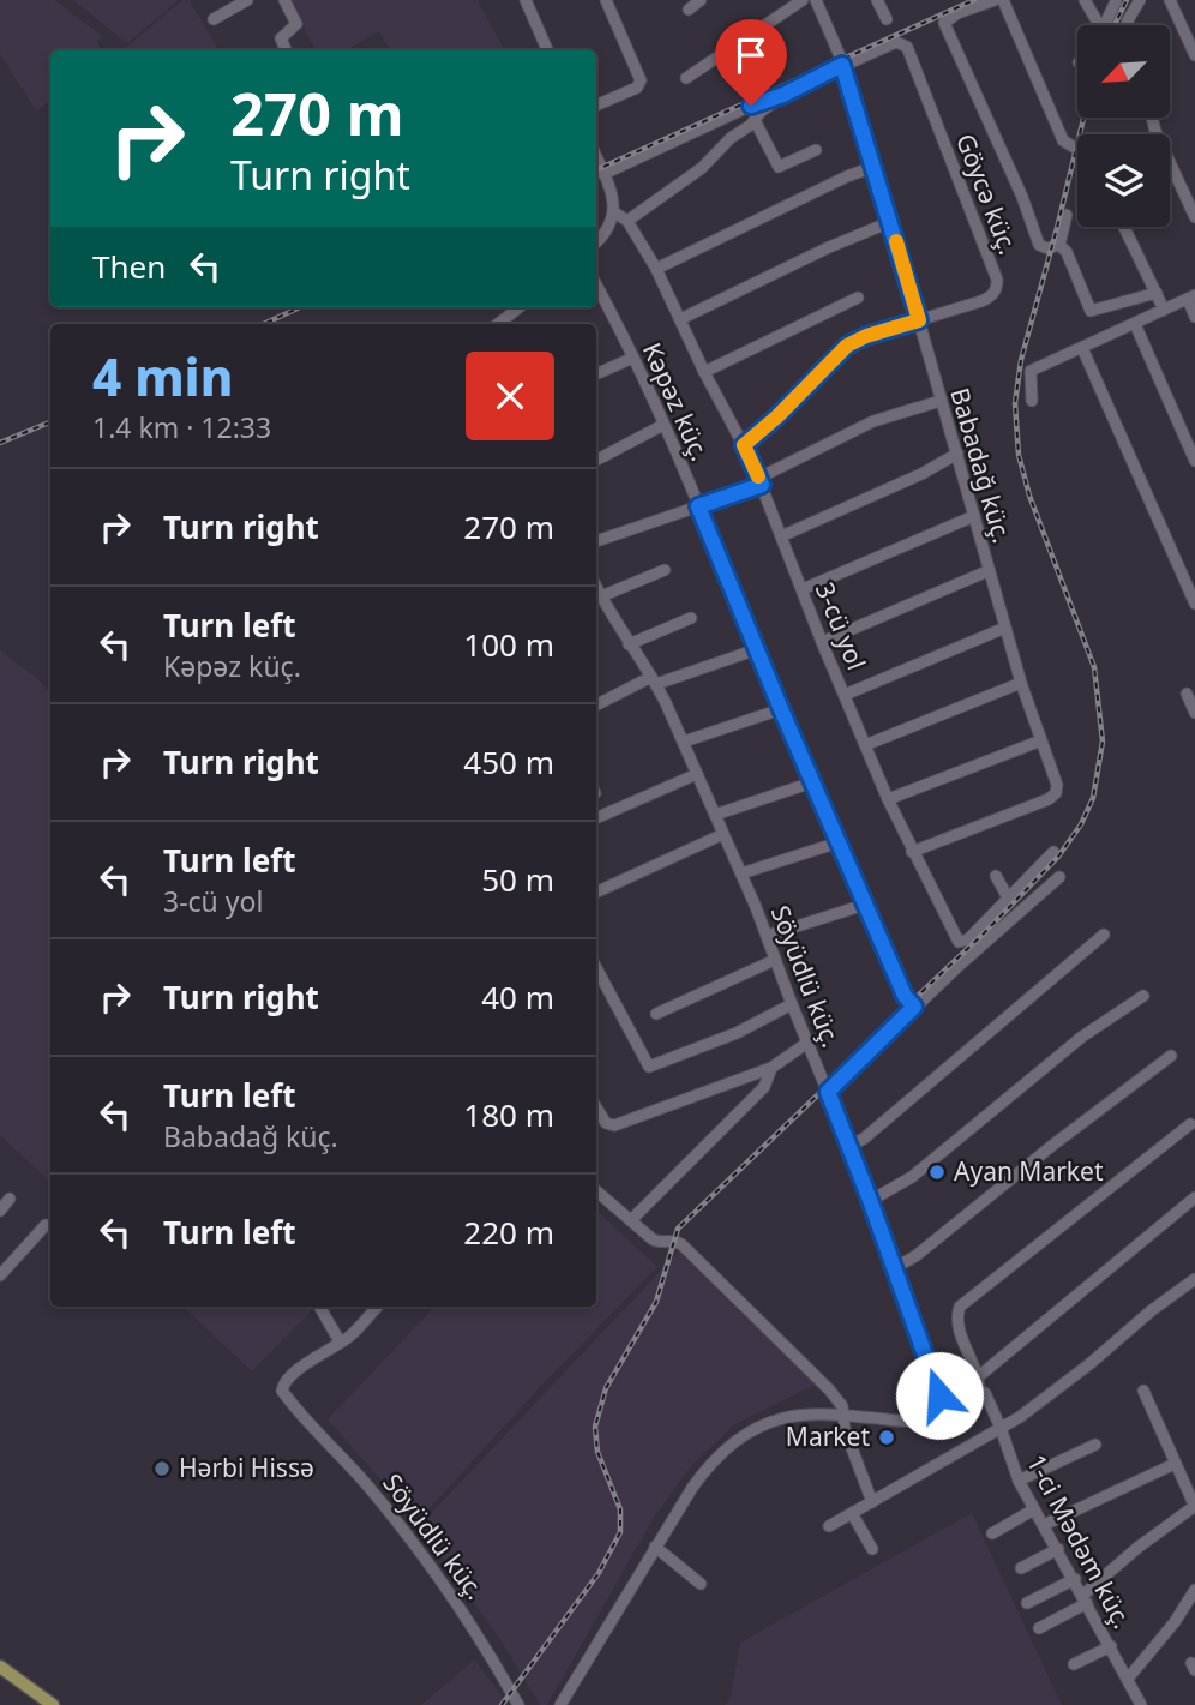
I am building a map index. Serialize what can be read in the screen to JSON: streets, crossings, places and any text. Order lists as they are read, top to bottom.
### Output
{
  "streets": {
    "street": [
      "Göycə küç.",
      "Kəpəz küç.",
      "Babadağ küç.",
      "3-cü yol",
      "Söyüdlü küç.",
      "1-ci Mədəm küç."
    ]
  },
  "crossings": [
    ["Göycə küç.", "Babadağ küç."],
    ["Göycə küç.", "3-cü yol"],
    ["Babadağ küç.", "3-cü yol"]
  ],
  "places": ["Ayan Market", "Market", "Hərbi Hissə"],
  "north": "bottom left",
  "page": {
    "turn": ["270 m", "Turn right"],
    "then": "Then",
    "heading": ["4 min", "1.4 km · 12:33"],
    "list": [
      {
        "name": "Turn right",
        "value": "270 m"
      },
      {
        "name": "Turn left",
        "note": "Kəpəz küç.",
        "value": "100 m"
      },
      {
        "name": "Turn right",
        "value": "450 m"
      },
      {
        "name": "Turn left",
        "note": "3-cü yol",
        "value": "50 m"
      },
      {
        "name": "Turn right",
        "value": "40 m"
      },
      {
        "name": "Turn left",
        "note": "Babadağ küç.",
        "value": "180 m"
      },
      {
        "name": "Turn left",
        "value": "220 m"
      }
    ]
  }
}
